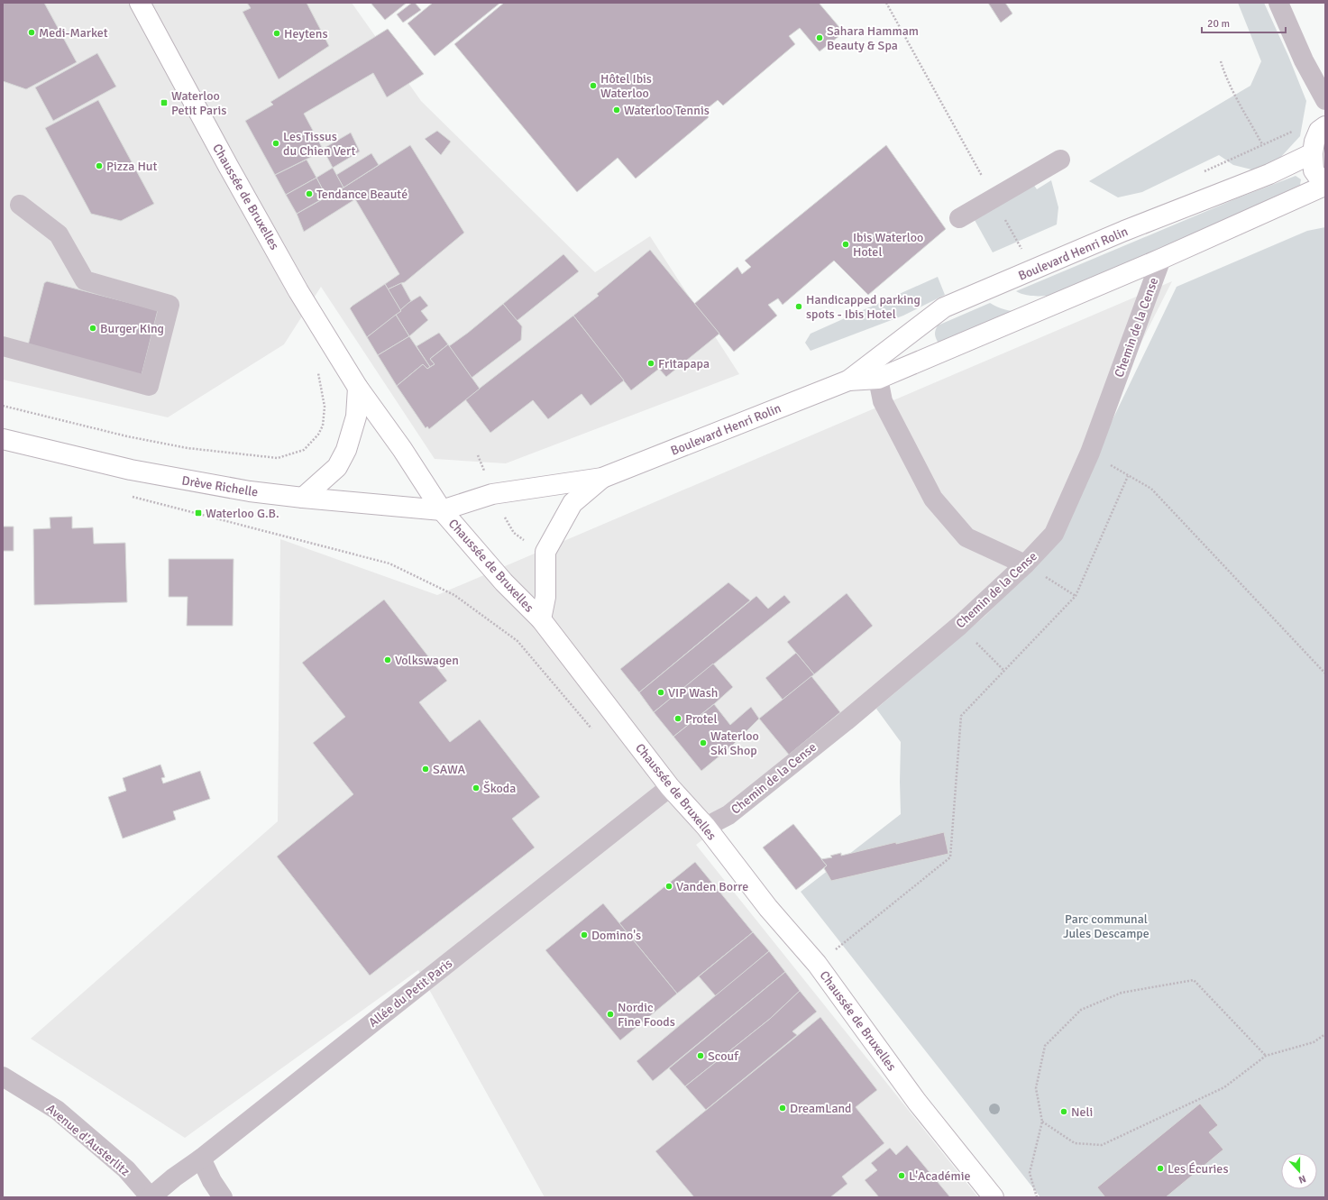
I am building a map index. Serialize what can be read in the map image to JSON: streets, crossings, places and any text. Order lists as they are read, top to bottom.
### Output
{
  "streets": {
    "main road": ["Chaussée de Bruxelles", "Boulevard Henri Rolin", "Drève Richelle"],
    "street": ["Chemin de la Cense", "Allée du Petit Paris", "Avenue d'Austerlitz"]
  },
  "crossings": [
    ["Chaussée de Bruxelles", "Boulevard Henri Rolin"],
    ["Chaussée de Bruxelles", "Chemin de la Cense"],
    ["Chaussée de Bruxelles", "Drève Richelle"],
    ["Chaussée de Bruxelles", "Allée du Petit Paris"],
    ["Boulevard Henri Rolin", "Chemin de la Cense"],
    ["Boulevard Henri Rolin", "Drève Richelle"],
    ["Allée du Petit Paris", "Avenue d'Austerlitz"]
  ],
  "parks": ["Parc communal Jules Descampe"],
  "places": {
    "other": [
      "Medi-Market",
      "Heytens",
      "Sahara Hammam Beauty & Spa",
      "Hôtel Ibis Waterloo",
      "Waterloo Tennis",
      "Les Tissus du Chien Vert",
      "Pizza Hut",
      "Tendance Beauté",
      "Ibis Waterloo Hotel",
      "Handicapped parking spots - Ibis Hotel",
      "Burger King",
      "Fritapapa",
      "Volkswagen",
      "VIP Wash",
      "Protel",
      "Waterloo Ski Shop",
      "SAWA",
      "Škoda",
      "Vanden Borre",
      "Domino's",
      "Nordic Fine Foods",
      "Scouf",
      "DreamLand",
      "Neli",
      "Les Écuries",
      "L'Académie"
    ],
    "transit": ["Waterloo Petit Paris", "Waterloo G.B."]
  },
  "scale_bar": "20 m",
  "north": "bottom"
}
